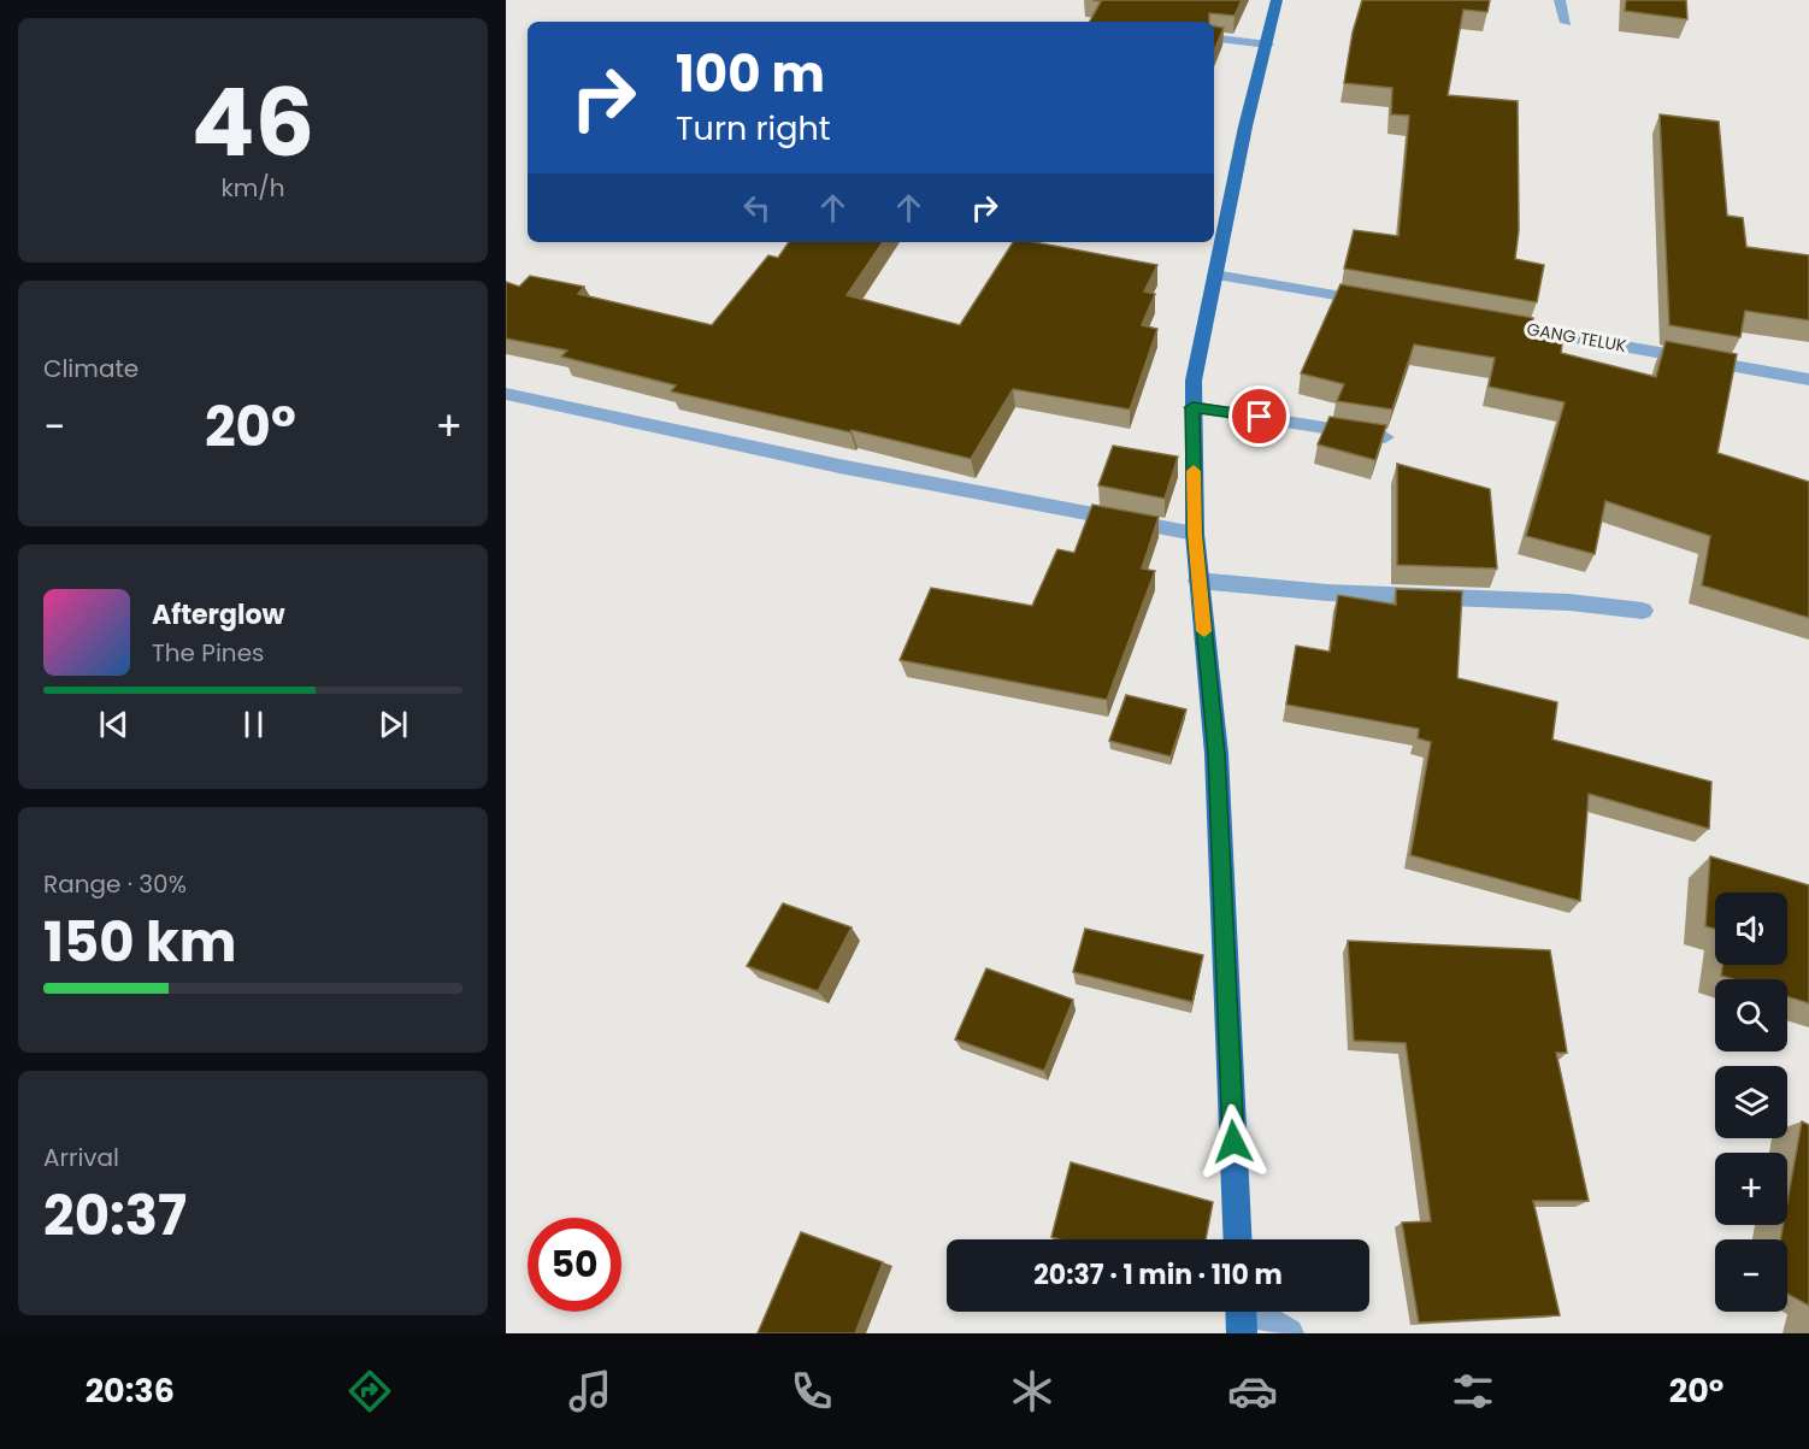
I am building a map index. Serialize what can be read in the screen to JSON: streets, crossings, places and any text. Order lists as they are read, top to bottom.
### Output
{
  "streets": {
    "street": ["GANG TELUK"]
  },
  "page": {
    "tile": [
      ["46", "km/h"],
      "Climate",
      ["Range · 30%", "150 km"],
      ["Arrival", "20:37"]
    ],
    "turn": ["100 m", "Turn right"],
    "heat": ["−", "20°", "+"],
    "song": ["Afterglow", "The Pines"],
    "map_buttons": ["+", "−"],
    "limit": "50",
    "trip": "20:37 · 1 min · 110 m",
    "tabs": ["20:36", "20°"]
  }
}
